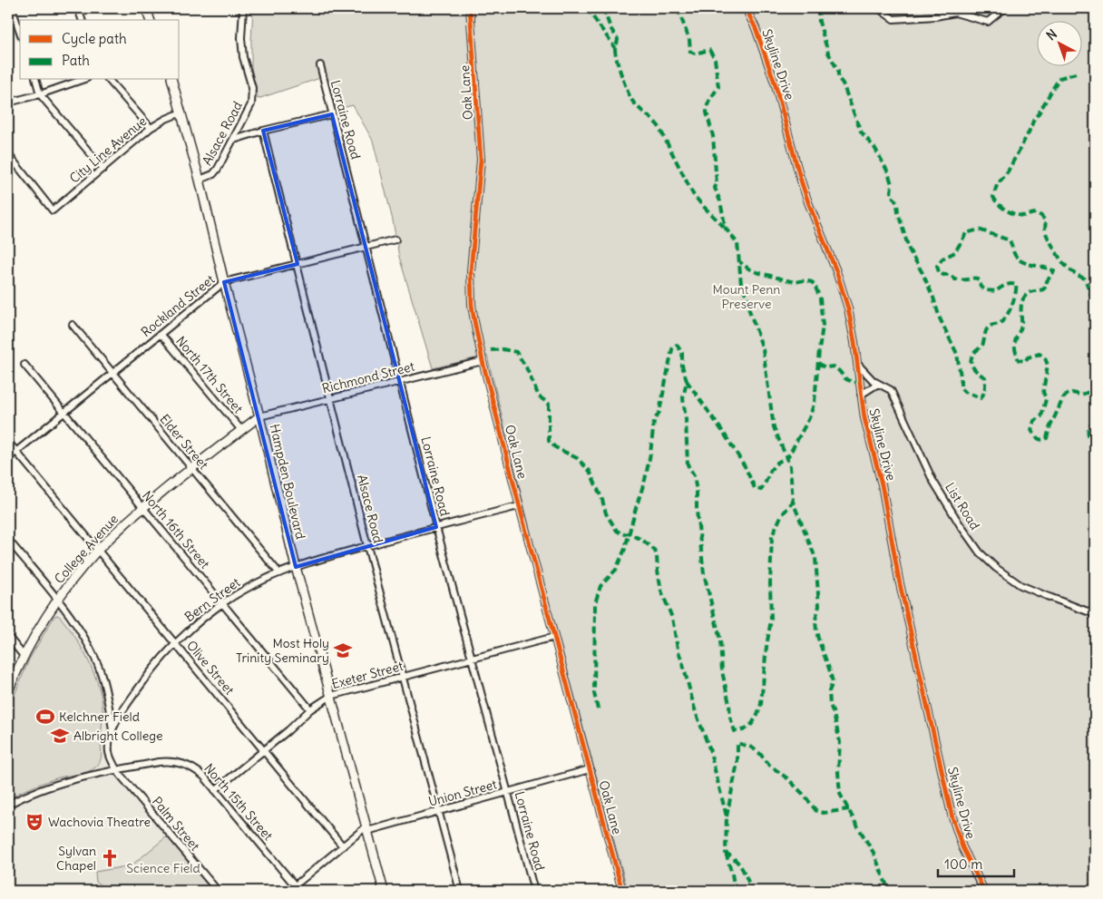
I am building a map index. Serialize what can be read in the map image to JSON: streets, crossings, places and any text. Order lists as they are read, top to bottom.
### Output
{
  "streets": {
    "main road": ["Hampden Boulevard", "College Avenue"],
    "street": [
      "Skyline Drive",
      "Oak Lane",
      "Lorraine Road",
      "Alsace Road",
      "City Line Avenue",
      "Rockland Street",
      "North 17th Street",
      "Richmond Street",
      "Elder Street",
      "List Road",
      "North 16th Street",
      "Bern Street",
      "Olive Street",
      "Exeter Street",
      "Union Street",
      "North 15th Street",
      "Palm Street"
    ]
  },
  "crossings": [
    ["Skyline Drive", "List Road"],
    ["Oak Lane", "Richmond Street"],
    ["Oak Lane", "Bern Street"],
    ["Oak Lane", "Exeter Street"],
    ["Oak Lane", "Union Street"],
    ["Lorraine Road", "Rockland Street"],
    ["Lorraine Road", "Richmond Street"],
    ["Lorraine Road", "Bern Street"],
    ["Lorraine Road", "Exeter Street"],
    ["Lorraine Road", "Union Street"],
    ["Alsace Road", "Rockland Street"],
    ["Alsace Road", "Richmond Street"],
    ["Alsace Road", "Hampden Boulevard"],
    ["Alsace Road", "Bern Street"],
    ["Alsace Road", "Exeter Street"],
    ["Alsace Road", "Union Street"],
    ["City Line Avenue", "Hampden Boulevard"],
    ["Rockland Street", "North 17th Street"],
    ["Rockland Street", "Elder Street"],
    ["Rockland Street", "Hampden Boulevard"],
    ["Rockland Street", "North 16th Street"],
    ["Rockland Street", "Olive Street"],
    ["North 17th Street", "College Avenue"],
    ["Richmond Street", "Hampden Boulevard"],
    ["Richmond Street", "College Avenue"],
    ["Elder Street", "College Avenue"],
    ["Elder Street", "Bern Street"],
    ["Hampden Boulevard", "College Avenue"],
    ["Hampden Boulevard", "Bern Street"],
    ["Hampden Boulevard", "Exeter Street"],
    ["Hampden Boulevard", "Union Street"],
    ["North 16th Street", "College Avenue"],
    ["North 16th Street", "Bern Street"],
    ["North 16th Street", "Exeter Street"],
    ["College Avenue", "Olive Street"],
    ["Bern Street", "Olive Street"],
    ["Bern Street", "North 15th Street"],
    ["Bern Street", "Palm Street"],
    ["Olive Street", "Exeter Street"],
    ["Olive Street", "Union Street"],
    ["Exeter Street", "North 15th Street"],
    ["Union Street", "North 15th Street"],
    ["North 15th Street", "Palm Street"]
  ],
  "parks": ["Mount Penn Preserve", "Science Field"],
  "places": {
    "school or university": ["Most Holy Trinity Seminary", "Albright College"],
    "sports": ["Kelchner Field"],
    "theatre": ["Wachovia Theatre"],
    "church": ["Sylvan Chapel"]
  },
  "legend": ["Cycle path", "Path"],
  "scale_bar": "100 m",
  "north": "top left"
}
